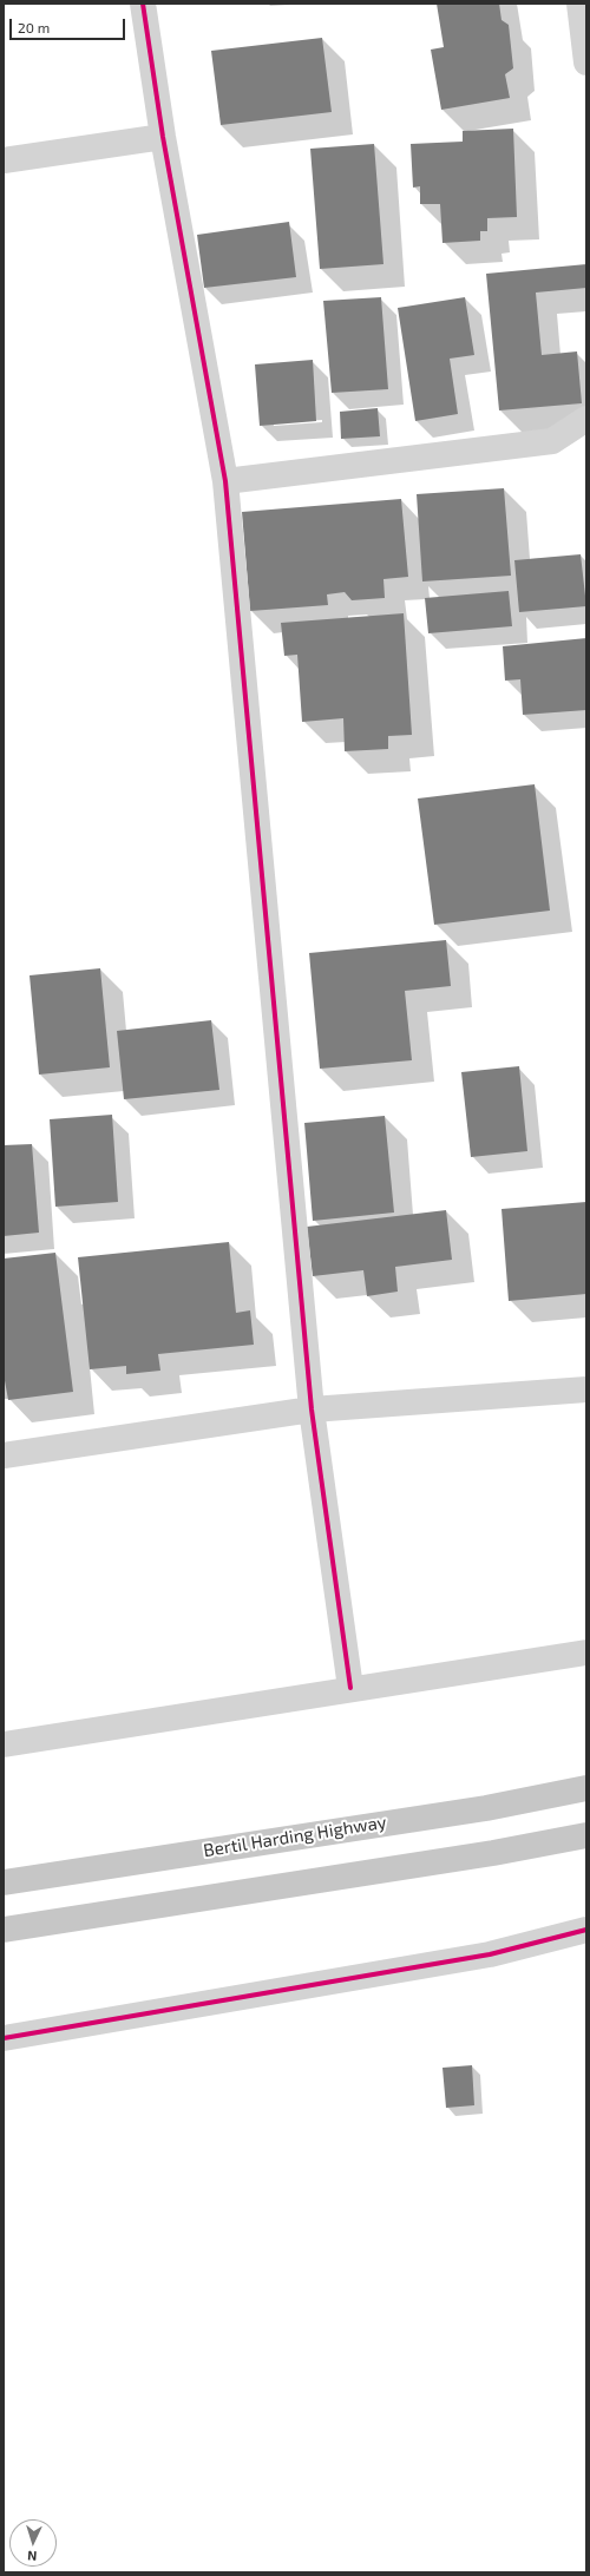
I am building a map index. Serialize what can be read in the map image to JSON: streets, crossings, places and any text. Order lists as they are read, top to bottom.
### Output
{
  "streets": {
    "main road": ["Bertil Harding Highway"]
  },
  "scale_bar": "20 m",
  "north": "bottom"
}
